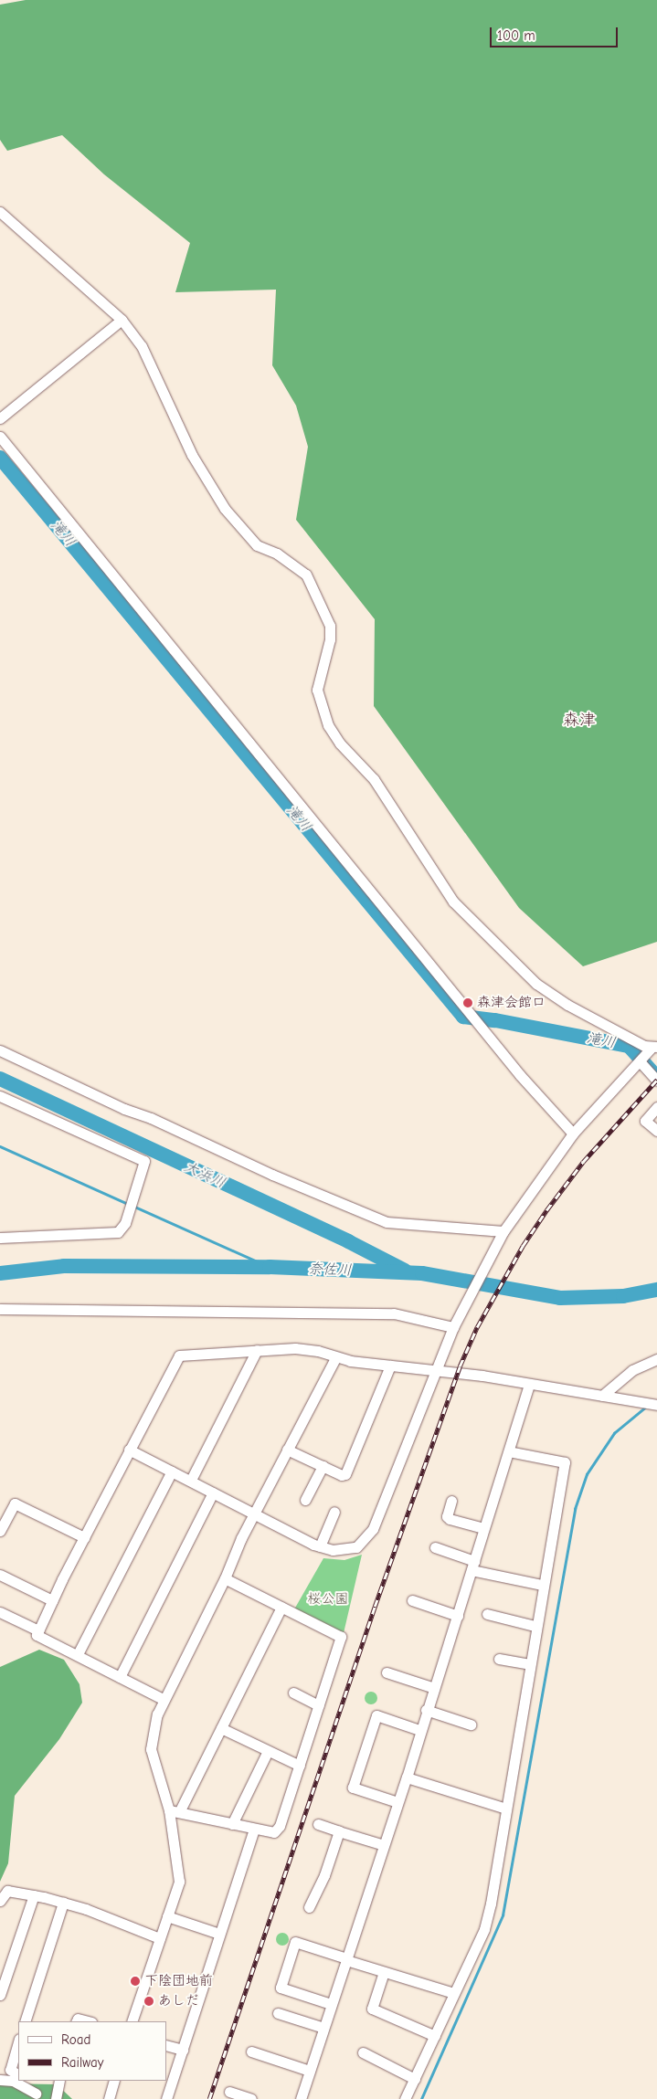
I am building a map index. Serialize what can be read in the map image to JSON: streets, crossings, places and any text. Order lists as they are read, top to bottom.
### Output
{
  "districts": ["森津"],
  "water": ["滝川", "大浜川", "奈佐川"],
  "parks": ["桜公園"],
  "places": ["森津会館口", "下陰団地前", "あしだ"],
  "legend": ["Road", "Railway"],
  "scale_bar": "100 m"
}
